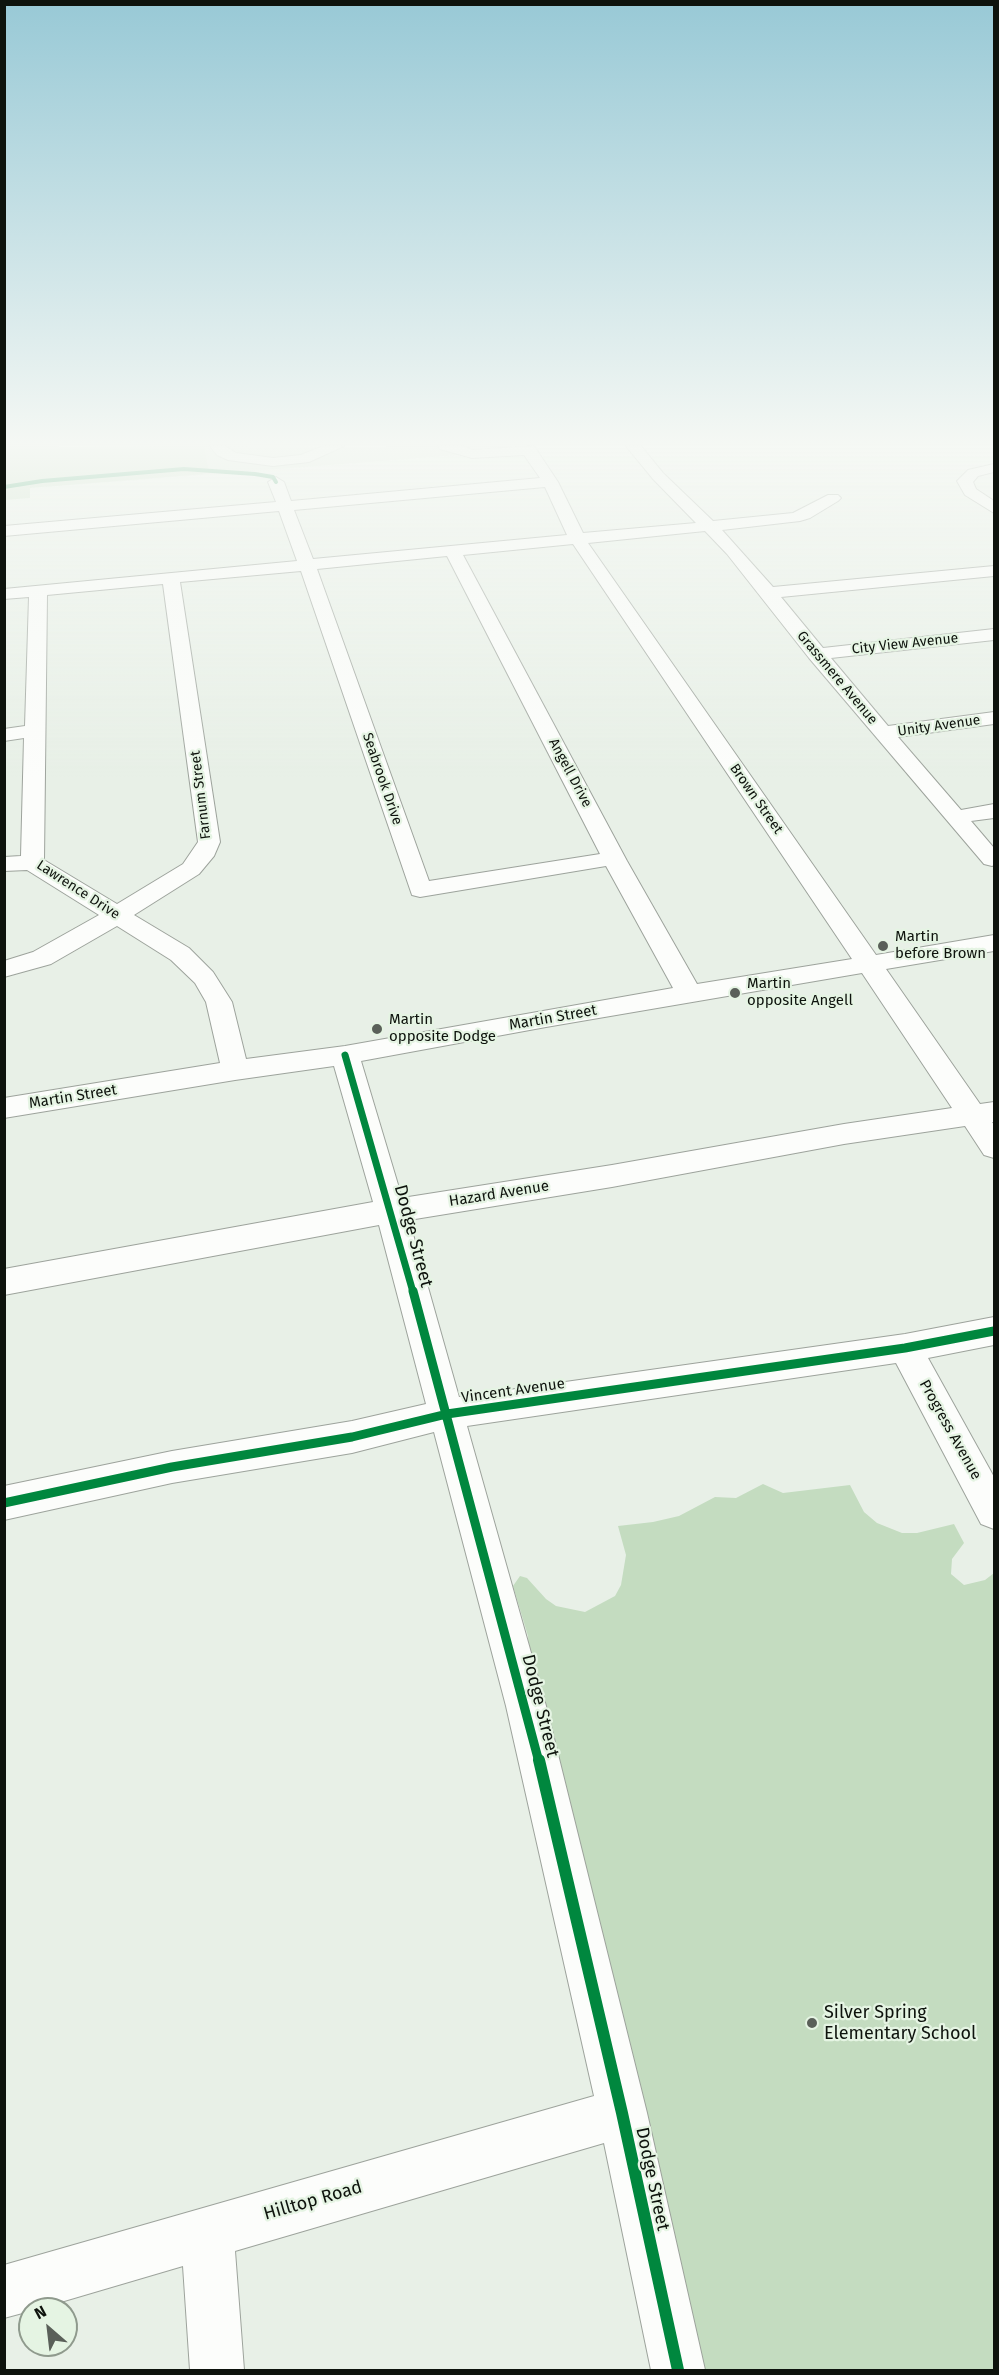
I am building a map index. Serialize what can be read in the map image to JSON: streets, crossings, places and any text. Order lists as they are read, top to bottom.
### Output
{
  "streets": {
    "street": [
      "City View Avenue",
      "Grassmere Avenue",
      "Unity Avenue",
      "Angell Drive",
      "Seabrook Drive",
      "Farnum Street",
      "Brown Street",
      "Lawrence Drive",
      "Martin Street",
      "Hazard Avenue",
      "Dodge Street",
      "Vincent Avenue",
      "Progress Avenue",
      "Hilltop Road"
    ]
  },
  "crossings": [
    ["City View Avenue", "Grassmere Avenue"],
    ["Grassmere Avenue", "Unity Avenue"],
    ["Angell Drive", "Seabrook Drive"],
    ["Angell Drive", "Martin Street"],
    ["Farnum Street", "Lawrence Drive"],
    ["Brown Street", "Martin Street"],
    ["Brown Street", "Hazard Avenue"],
    ["Lawrence Drive", "Martin Street"],
    ["Martin Street", "Dodge Street"],
    ["Hazard Avenue", "Dodge Street"],
    ["Dodge Street", "Vincent Avenue"],
    ["Dodge Street", "Hilltop Road"],
    ["Vincent Avenue", "Progress Avenue"]
  ],
  "places": [
    "Martin before Brown",
    "Martin opposite Angell",
    "Martin opposite Dodge",
    "Silver Spring Elementary School"
  ],
  "north": "top left"
}
